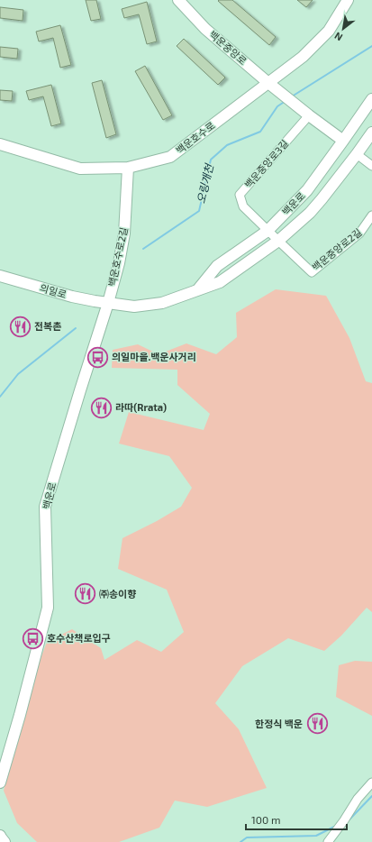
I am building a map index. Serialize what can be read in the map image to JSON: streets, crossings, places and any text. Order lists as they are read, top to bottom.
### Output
{
  "streets": {
    "main road": [
      "백운중앙로",
      "백운호수로",
      "백운로",
      "백운호수로2길",
      "의일로"
    ],
    "street": ["백운중앙로3길", "백운중앙로2길"]
  },
  "crossings": [
    ["백운중앙로", "백운호수로"],
    ["백운중앙로", "백운중앙로3길"],
    ["백운호수로", "백운호수로2길"],
    ["백운중앙로3길", "백운로"],
    ["백운중앙로3길", "백운중앙로2길"],
    ["백운로", "백운중앙로2길"],
    ["백운로", "백운호수로2길"],
    ["백운로", "의일로"],
    ["백운호수로2길", "의일로"]
  ],
  "water": ["오링개천"],
  "places": {
    "restaurant": [
      "전복촌",
      "라따(Rrata)",
      "㈜송이향",
      "한정식 백운"
    ],
    "bus stop": ["의일마을.백운사거리", "호수산책로입구"]
  },
  "scale_bar": "100 m",
  "north": "bottom left"
}
